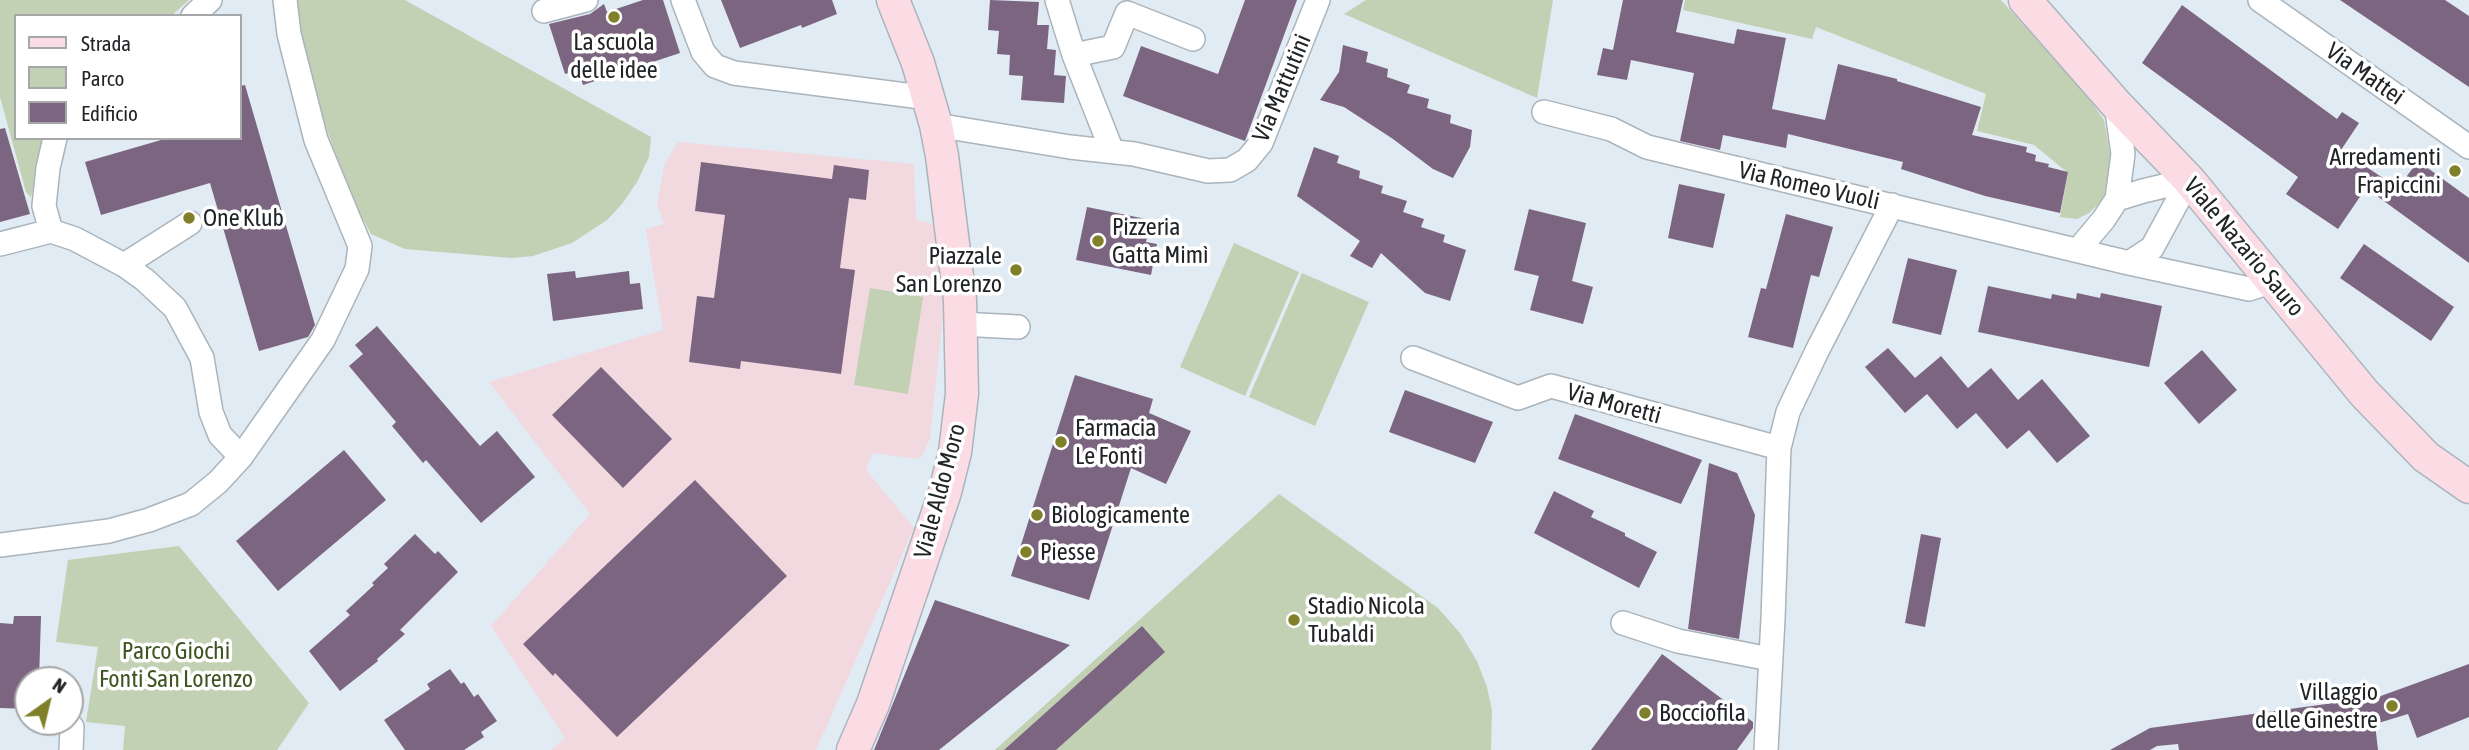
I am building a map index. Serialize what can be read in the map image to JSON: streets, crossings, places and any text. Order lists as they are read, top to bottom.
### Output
{
  "streets": {
    "street": [
      "Via Mattei",
      "Via Mattutini",
      "Via Romeo Vuoli",
      "Viale Nazario Sauro",
      "Via Moretti",
      "Viale Aldo Moro"
    ]
  },
  "crossings": [
    ["Via Mattutini", "Viale Aldo Moro"],
    ["Via Romeo Vuoli", "Viale Nazario Sauro"]
  ],
  "parks": ["Parco Giochi Fonti San Lorenzo"],
  "places": [
    "La scuola delle idee",
    "Arredamenti Frapiccini",
    "One Klub",
    "Pizzeria Gatta Mimì",
    "Piazzale San Lorenzo",
    "Farmacia Le Fonti",
    "Biologicamente",
    "Piesse",
    "Stadio Nicola Tubaldi",
    "Villaggio delle Ginestre",
    "Bocciofila"
  ],
  "legend": ["Strada", "Parco", "Edificio"],
  "north": "top right"
}
